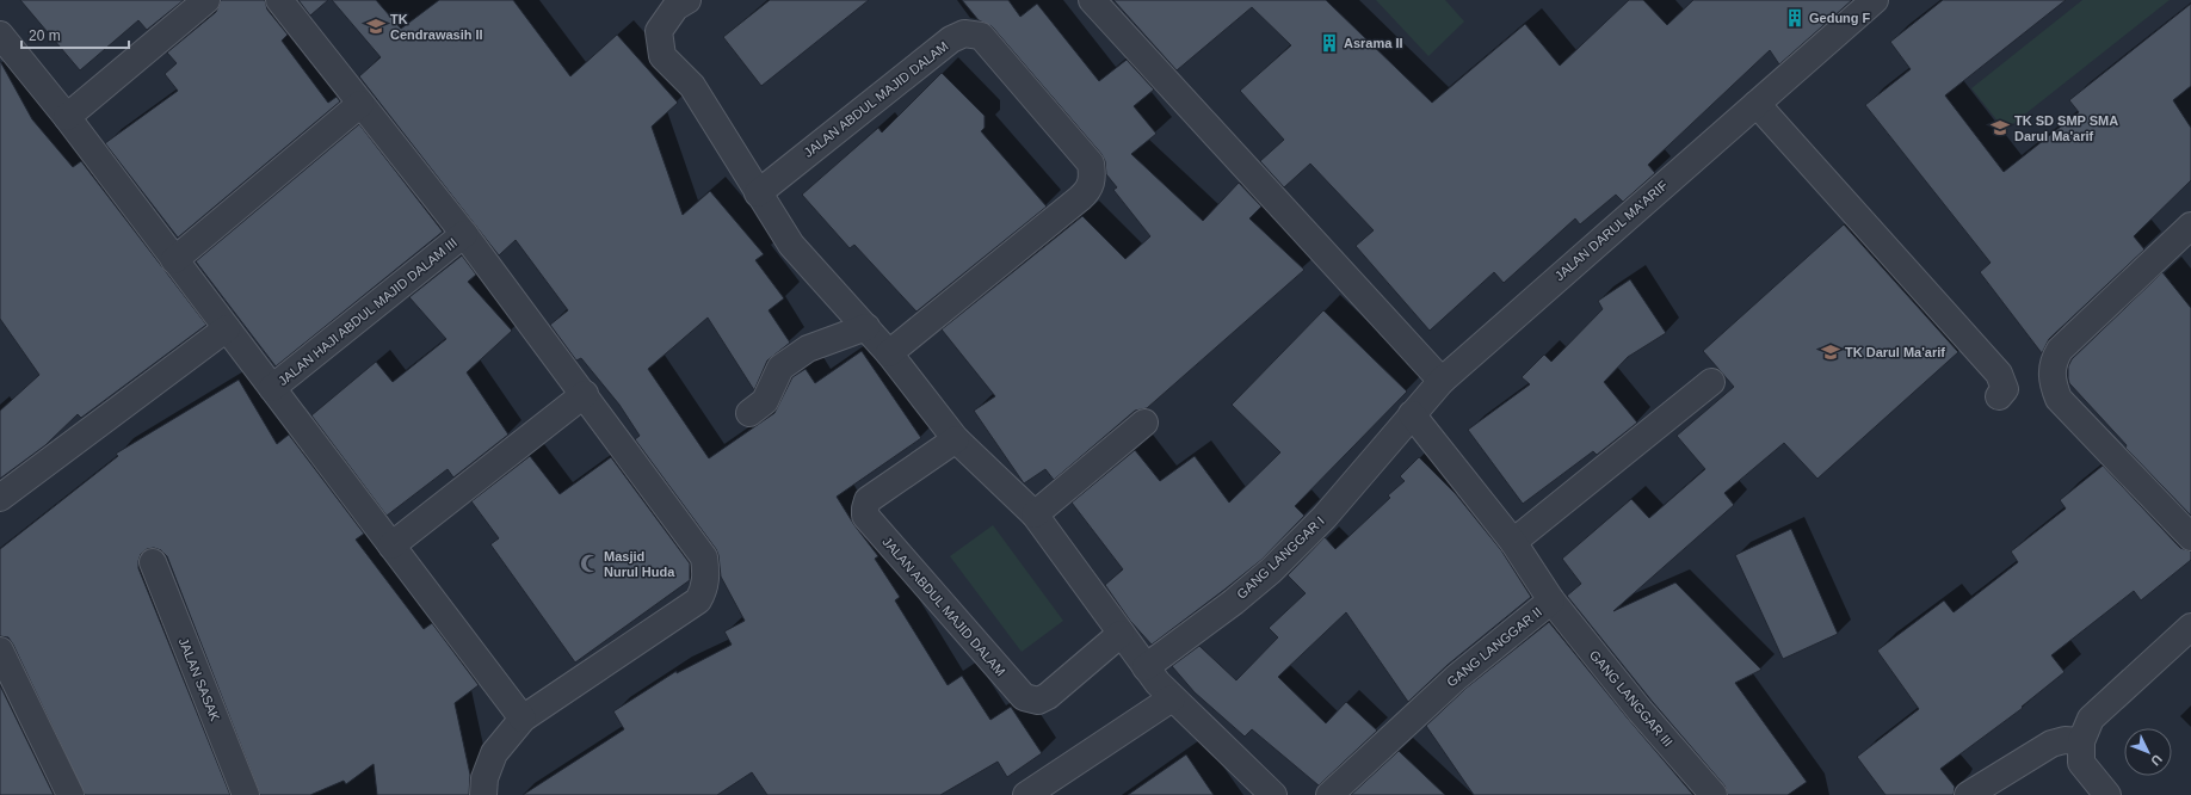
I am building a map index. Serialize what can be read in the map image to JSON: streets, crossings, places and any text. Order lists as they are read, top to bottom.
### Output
{
  "streets": {
    "street": [
      "JALAN ABDUL MAJID DALAM",
      "JALAN DARUL MA'ARIF",
      "JALAN HAJI ABDUL MAJID DALAM III",
      "GANG LANGGAR I",
      "GANG LANGGAR II",
      "JALAN SASAK",
      "GANG LANGGAR III"
    ]
  },
  "crossings": [
    ["JALAN DARUL MA'ARIF", "GANG LANGGAR I"],
    ["JALAN DARUL MA'ARIF", "GANG LANGGAR II"],
    ["GANG LANGGAR II", "GANG LANGGAR III"]
  ],
  "places": {
    "building": ["Gedung F", "Asrama II"],
    "school or university": ["TK Cendrawasih II", "TK SD SMP SMA Darul Ma'arif", "TK Darul Ma'arif"],
    "mosque": ["Masjid Nurul Huda"]
  },
  "scale_bar": "20 m",
  "north": "bottom right"
}
